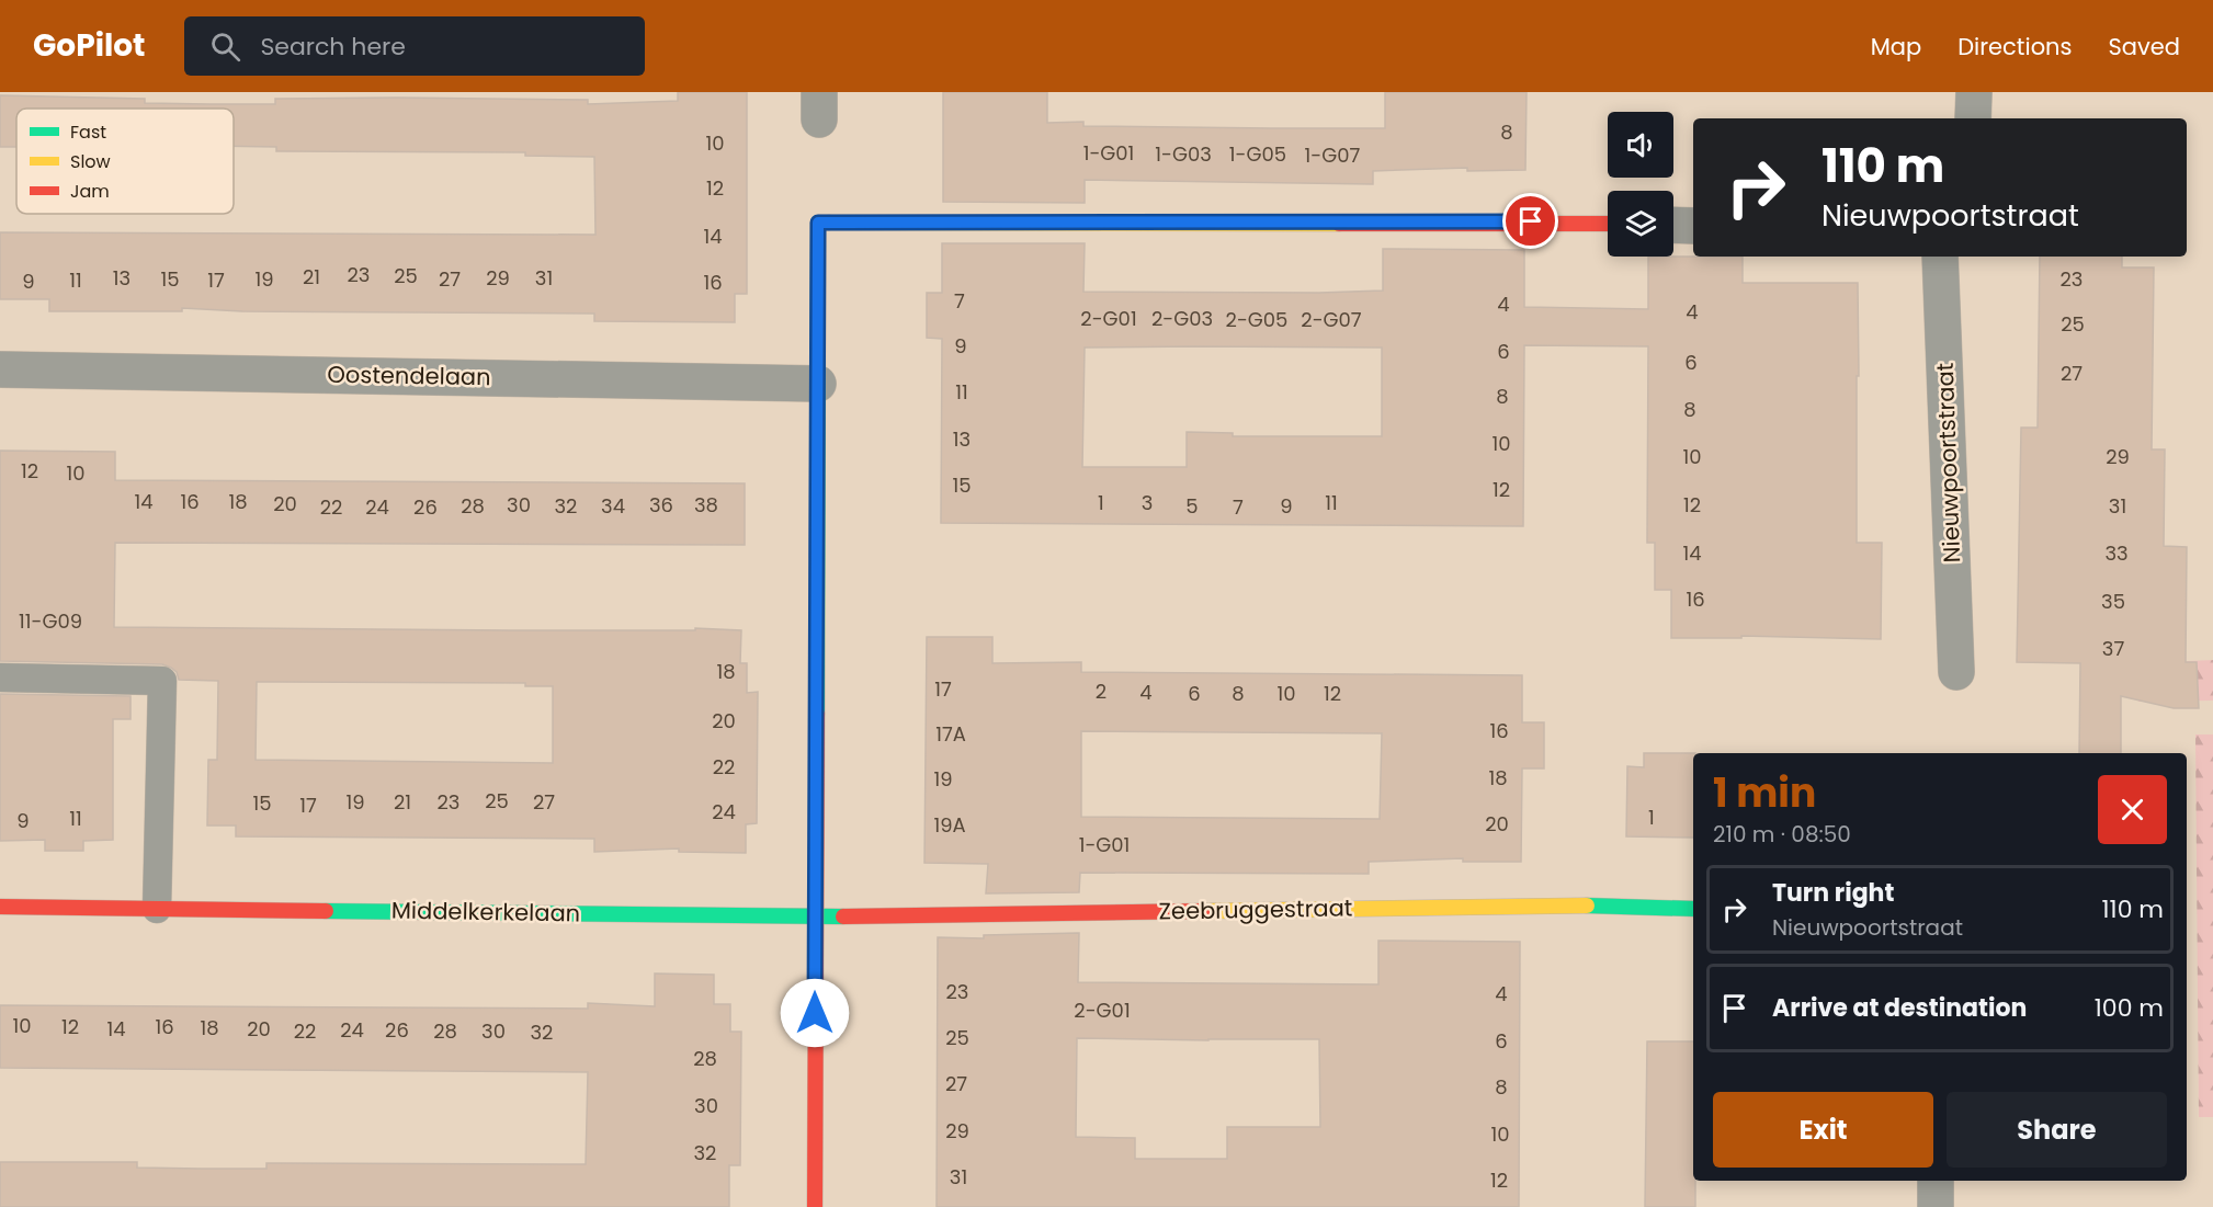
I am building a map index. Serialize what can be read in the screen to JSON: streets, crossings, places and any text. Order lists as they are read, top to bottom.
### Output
{
  "streets": {
    "street": [
      "Oostendelaan",
      "Nieuwpoortstraat",
      "Zeebruggestraat",
      "Middelkerkelaan"
    ]
  },
  "crossings": [
    ["Zeebruggestraat", "Middelkerkelaan"]
  ],
  "house_numbers": [
    "8",
    "10",
    "1-G01",
    "1-G03",
    "1-G05",
    "1-G07",
    "12",
    "14",
    "23",
    "25",
    "21",
    "13",
    "29",
    "31",
    "15",
    "19",
    "27",
    "23",
    "11",
    "17",
    "9",
    "16",
    "7",
    "4",
    "4",
    "2-G01",
    "2-G03",
    "2-G05",
    "2-G07",
    "25",
    "9",
    "6",
    "6",
    "27",
    "11",
    "8",
    "8",
    "13",
    "10",
    "10",
    "29",
    "12",
    "10",
    "15",
    "12",
    "14",
    "16",
    "18",
    "1",
    "3",
    "11",
    "20",
    "30",
    "36",
    "38",
    "12",
    "28",
    "32",
    "34",
    "5",
    "9",
    "31",
    "22",
    "24",
    "26",
    "7",
    "14",
    "33",
    "16",
    "35",
    "11-G09",
    "37",
    "18",
    "17",
    "2",
    "4",
    "6",
    "8",
    "10",
    "12",
    "20",
    "16",
    "17A",
    "22",
    "18",
    "19",
    "25",
    "19",
    "21",
    "23",
    "27",
    "15",
    "17",
    "24",
    "1",
    "11",
    "9",
    "20",
    "19A",
    "1-G01",
    "23",
    "4",
    "2-G01",
    "10",
    "12",
    "16",
    "18",
    "14",
    "20",
    "24",
    "26",
    "22",
    "28",
    "30",
    "32",
    "25",
    "6",
    "28",
    "27",
    "8",
    "30",
    "29",
    "10",
    "32",
    "31",
    "12"
  ],
  "legend": ["Fast", "Slow", "Jam"],
  "page": {
    "header": "GoPilot",
    "search": "Search here",
    "nav": ["Map", "Directions", "Saved"],
    "turn": ["110 m", "Nieuwpoortstraat"],
    "heading": ["1 min", "210 m · 08:50"],
    "list": [
      {
        "name": "Turn right",
        "note": "Nieuwpoortstraat",
        "value": "110 m"
      },
      {
        "name": "Arrive at destination",
        "value": "100 m"
      }
    ],
    "buttons": ["Exit", "Share"]
  }
}
